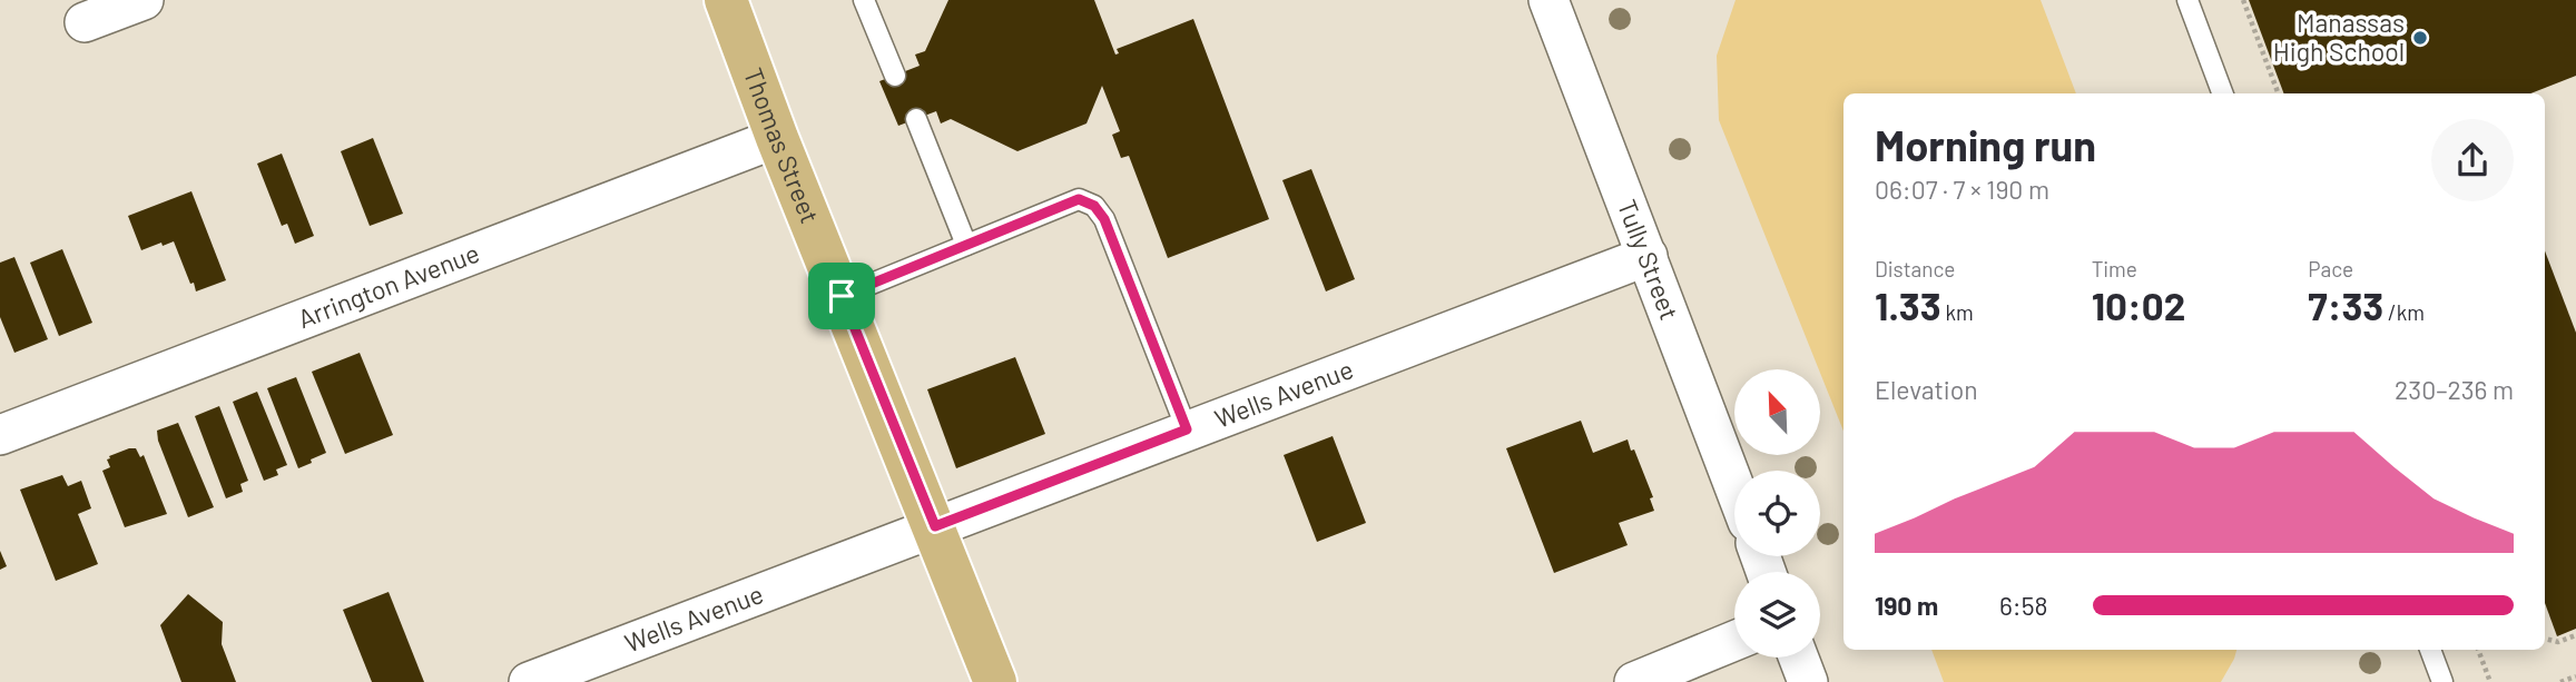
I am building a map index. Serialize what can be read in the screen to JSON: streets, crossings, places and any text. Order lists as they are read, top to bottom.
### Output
{
  "streets": {
    "main road": ["Thomas Street"],
    "street": ["Tully Street", "Arrington Avenue", "Wells Avenue"]
  },
  "crossings": [
    ["Thomas Street", "Arrington Avenue"],
    ["Thomas Street", "Wells Avenue"],
    ["Tully Street", "Wells Avenue"]
  ],
  "places": ["Manassas High School"],
  "north": "top left",
  "page": {
    "heading": ["Morning run", "06:07 · 7 × 190 m"],
    "stats": [
      ["Distance", "1.33 km"],
      ["Time", "10:02"],
      ["Pace", "7:33 /km"]
    ],
    "chart": ["Elevation", "230–236 m"],
    "list": [
      {
        "name": "190 m",
        "note": "6:58"
      }
    ]
  }
}
